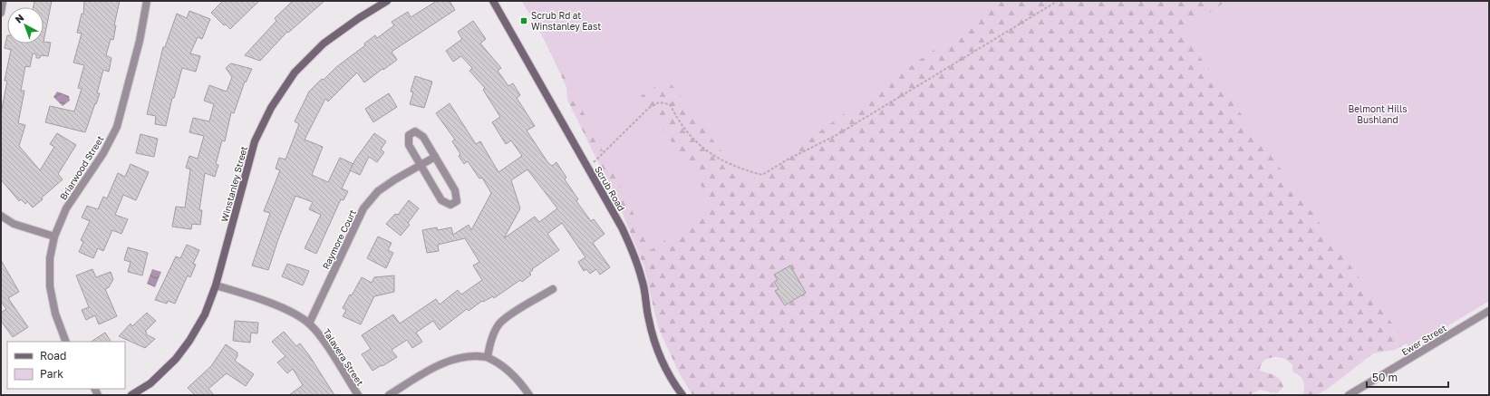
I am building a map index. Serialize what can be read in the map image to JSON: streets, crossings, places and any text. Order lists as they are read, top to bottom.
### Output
{
  "streets": {
    "street": [
      "Briarwood Street",
      "Winstanley Street",
      "Scrub Road",
      "Raymore Court",
      "Ewer Street",
      "Talavera Street"
    ]
  },
  "crossings": [
    ["Winstanley Street", "Talavera Street"],
    ["Raymore Court", "Talavera Street"]
  ],
  "parks": ["Belmont Hills Bushland"],
  "places": {
    "transit": ["Scrub Rd at Winstanley East"]
  },
  "legend": ["Road", "Park"],
  "scale_bar": "50 m",
  "north": "top left"
}
